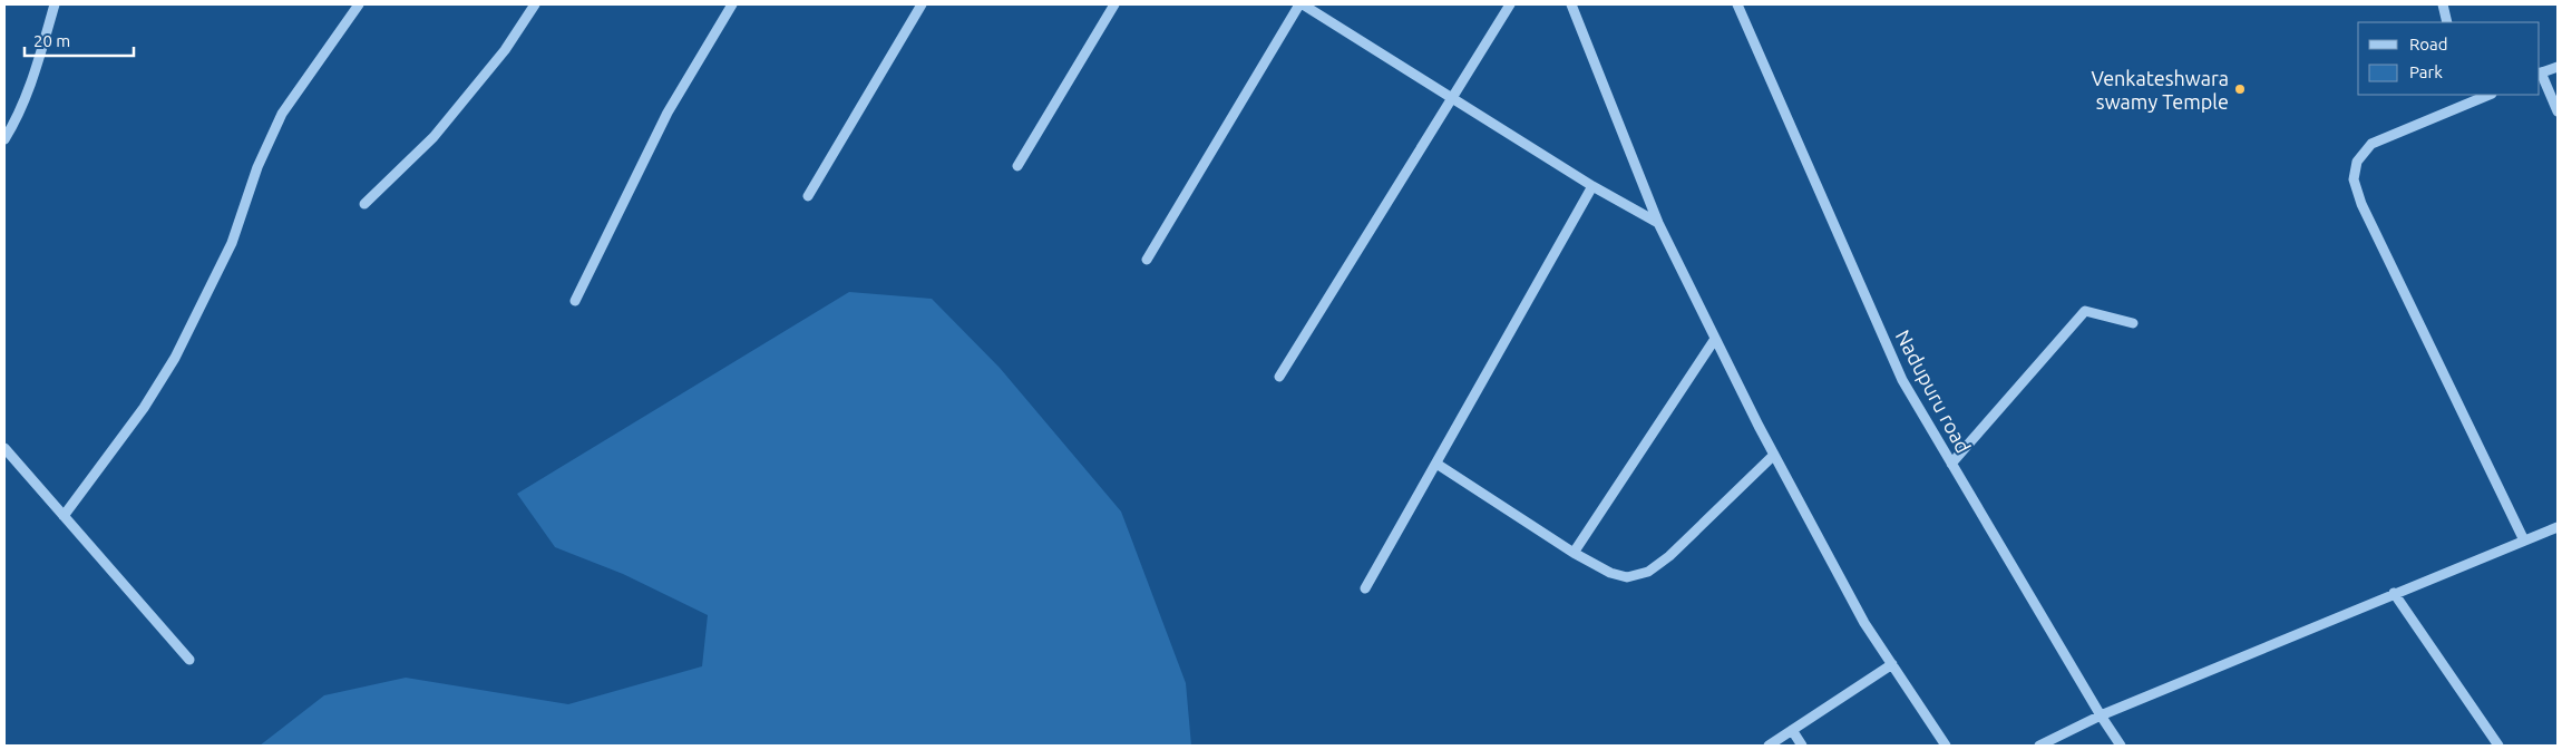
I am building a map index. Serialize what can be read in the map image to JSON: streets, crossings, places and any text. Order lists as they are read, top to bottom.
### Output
{
  "streets": {
    "street": ["Nadupuru road"]
  },
  "places": ["Venkateshwara swamy Temple"],
  "legend": ["Road", "Park"],
  "scale_bar": "20 m"
}
